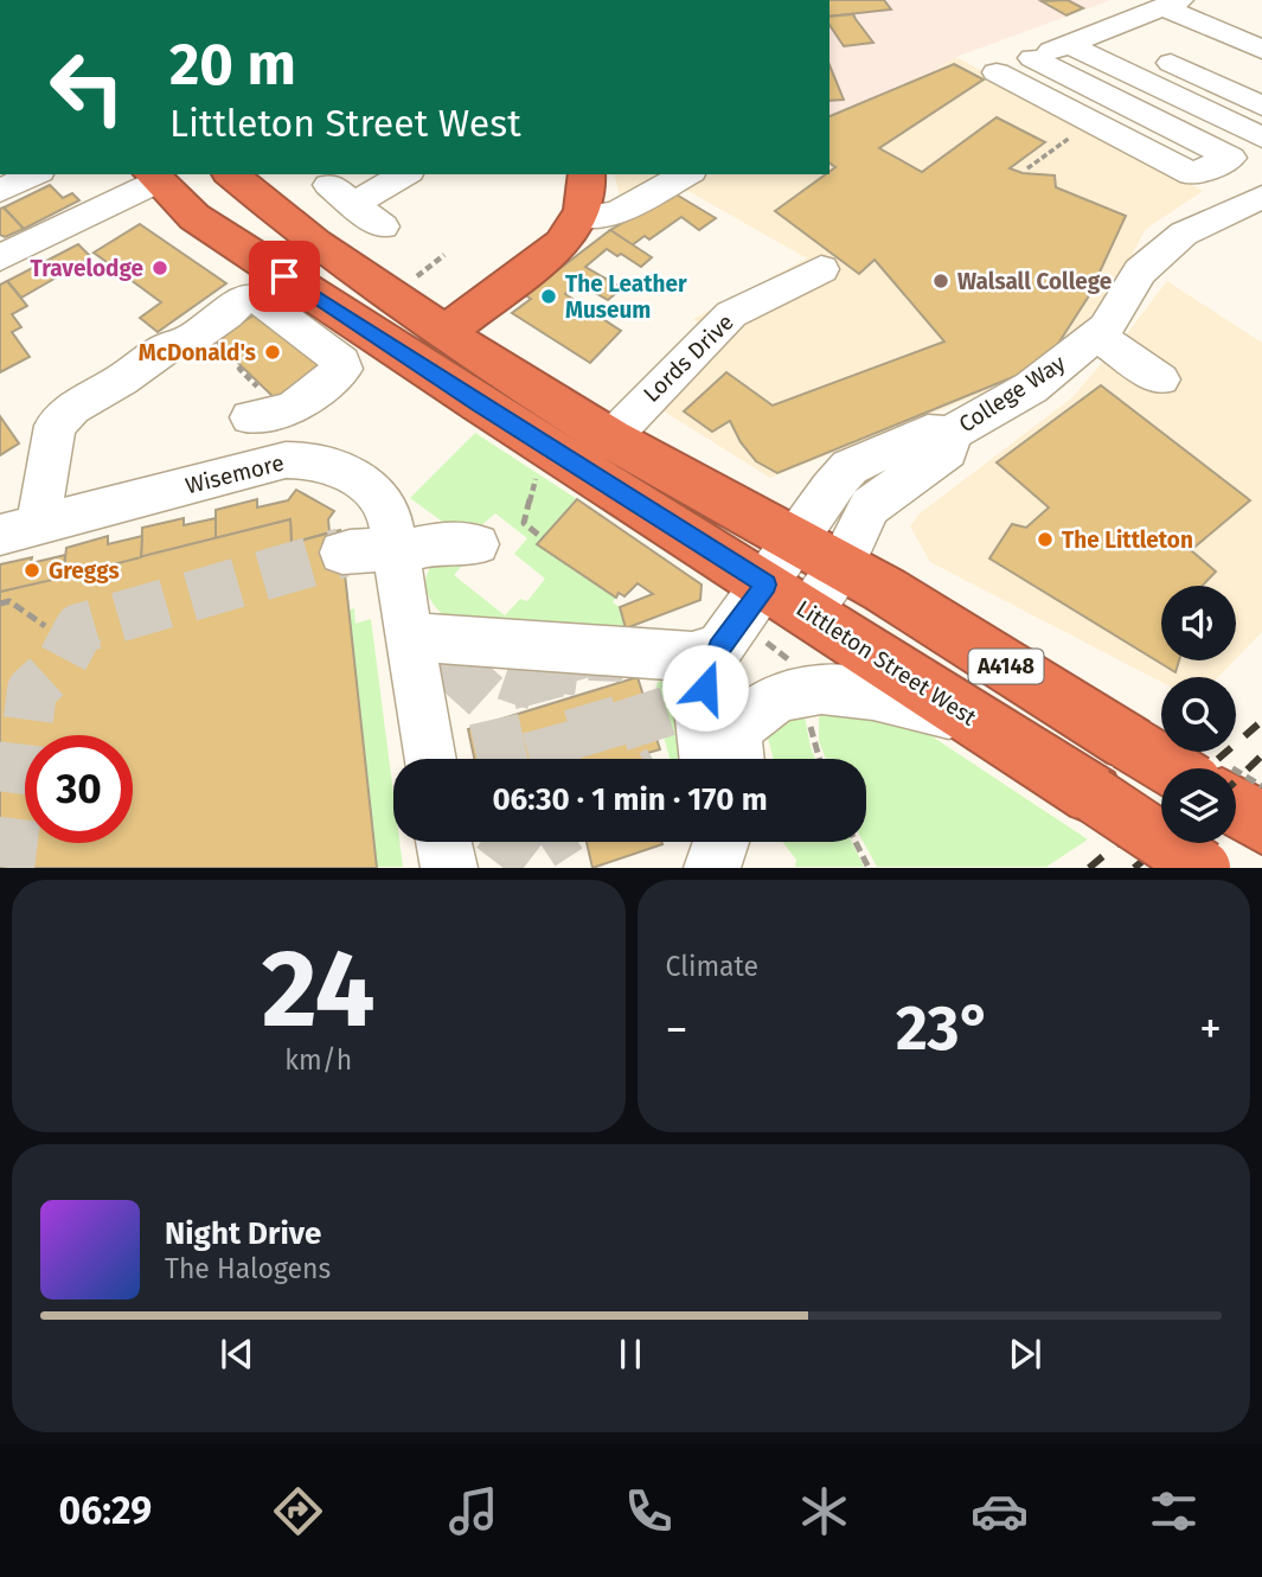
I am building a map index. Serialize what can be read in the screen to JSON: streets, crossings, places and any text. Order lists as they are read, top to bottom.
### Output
{
  "streets": {
    "highway": ["Littleton Street West", "A4148"],
    "street": ["Lords Drive", "College Way", "Wisemore"]
  },
  "crossings": [
    ["Lords Drive", "A4148"],
    ["College Way", "Littleton Street West"],
    ["College Way", "A4148"]
  ],
  "places": [
    "Travelodge",
    "Walsall College",
    "The Leather Museum",
    "McDonald's",
    "The Littleton",
    "Greggs"
  ],
  "page": {
    "turn": ["20 m", "Littleton Street West"],
    "limit": "30",
    "trip": "06:30 · 1 min · 170 m",
    "tile": [
      ["24", "km/h"],
      "Climate"
    ],
    "heat": ["−", "23°", "+"],
    "song": ["Night Drive", "The Halogens"],
    "tabs": "06:29"
  }
}
